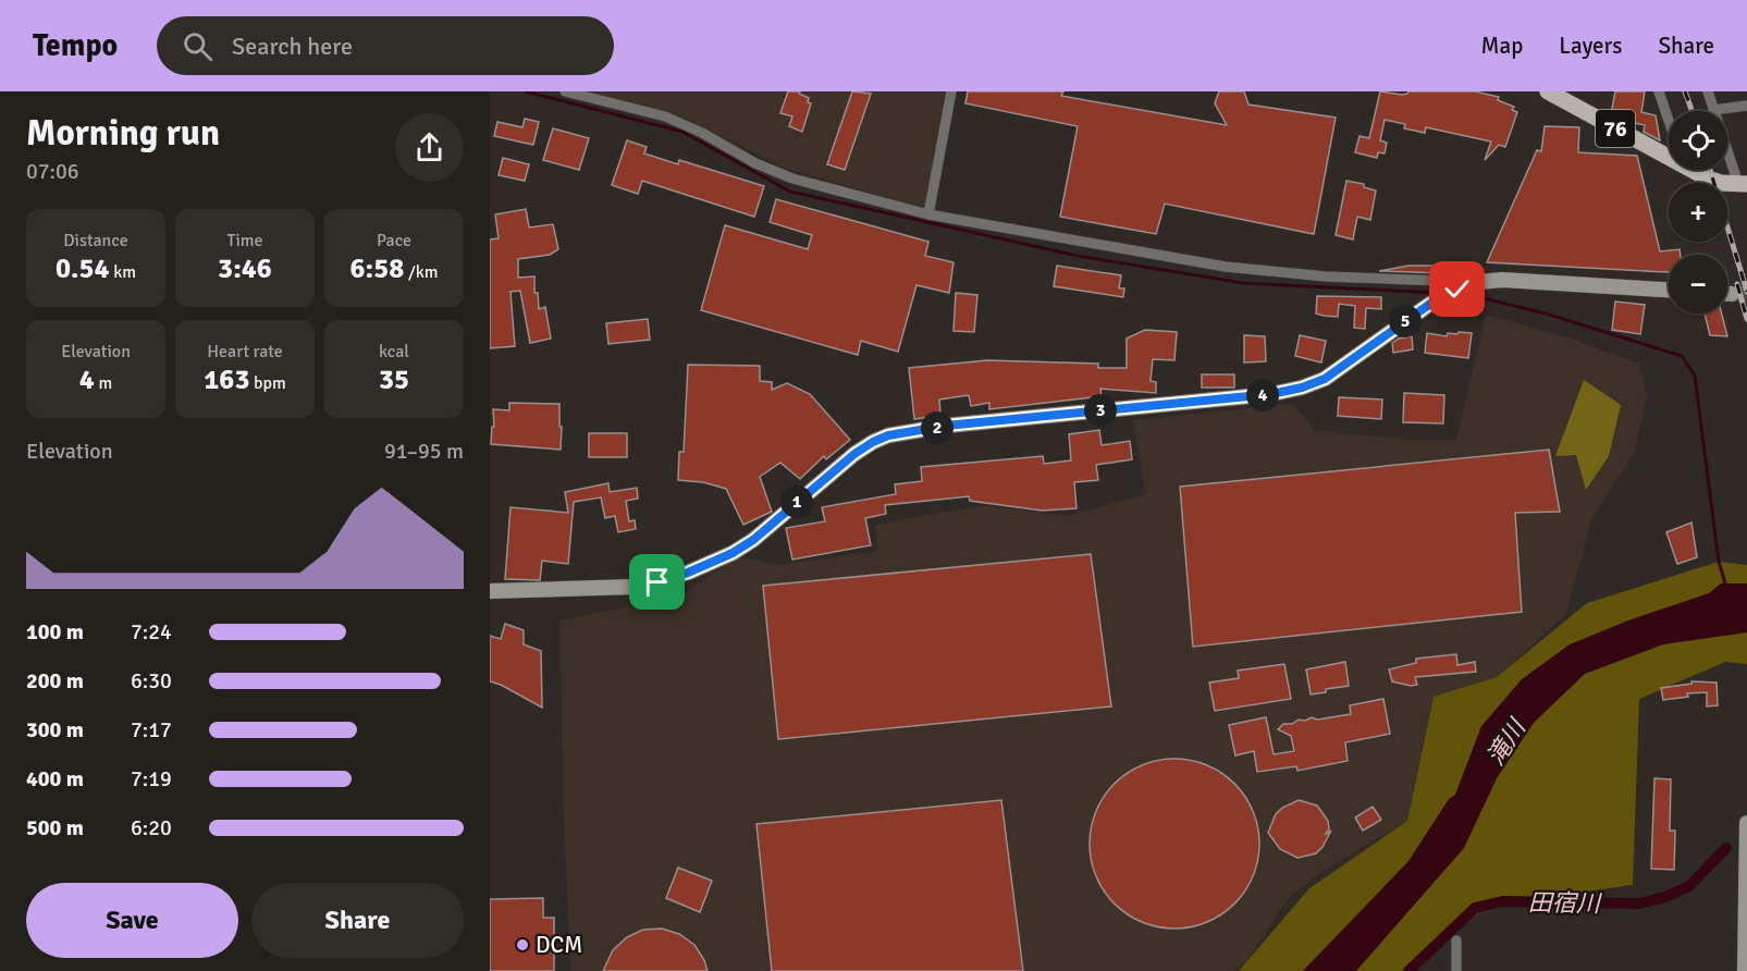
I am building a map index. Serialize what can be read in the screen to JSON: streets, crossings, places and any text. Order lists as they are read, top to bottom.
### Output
{
  "streets": {
    "main road": ["76"]
  },
  "water": ["滝川", "田宿川"],
  "places": ["DCM"],
  "page": {
    "header": "Tempo",
    "search": "Search here",
    "nav": ["Map", "Layers", "Share"],
    "heading": ["Morning run", "07:06"],
    "map_buttons": ["+", "−"],
    "stats": [
      ["Distance", "0.54 km"],
      ["Time", "3:46"],
      ["Pace", "6:58 /km"],
      ["Elevation", "4 m"],
      ["Heart rate", "163 bpm"],
      ["kcal", "35"]
    ],
    "pins": [
      "5",
      "4",
      "3",
      "2",
      "1"
    ],
    "chart": ["Elevation", "91–95 m"],
    "list": [
      {
        "name": "100 m",
        "note": "7:24"
      },
      {
        "name": "200 m",
        "note": "6:30"
      },
      {
        "name": "300 m",
        "note": "7:17"
      },
      {
        "name": "400 m",
        "note": "7:19"
      },
      {
        "name": "500 m",
        "note": "6:20"
      }
    ],
    "buttons": ["Save", "Share"]
  }
}
